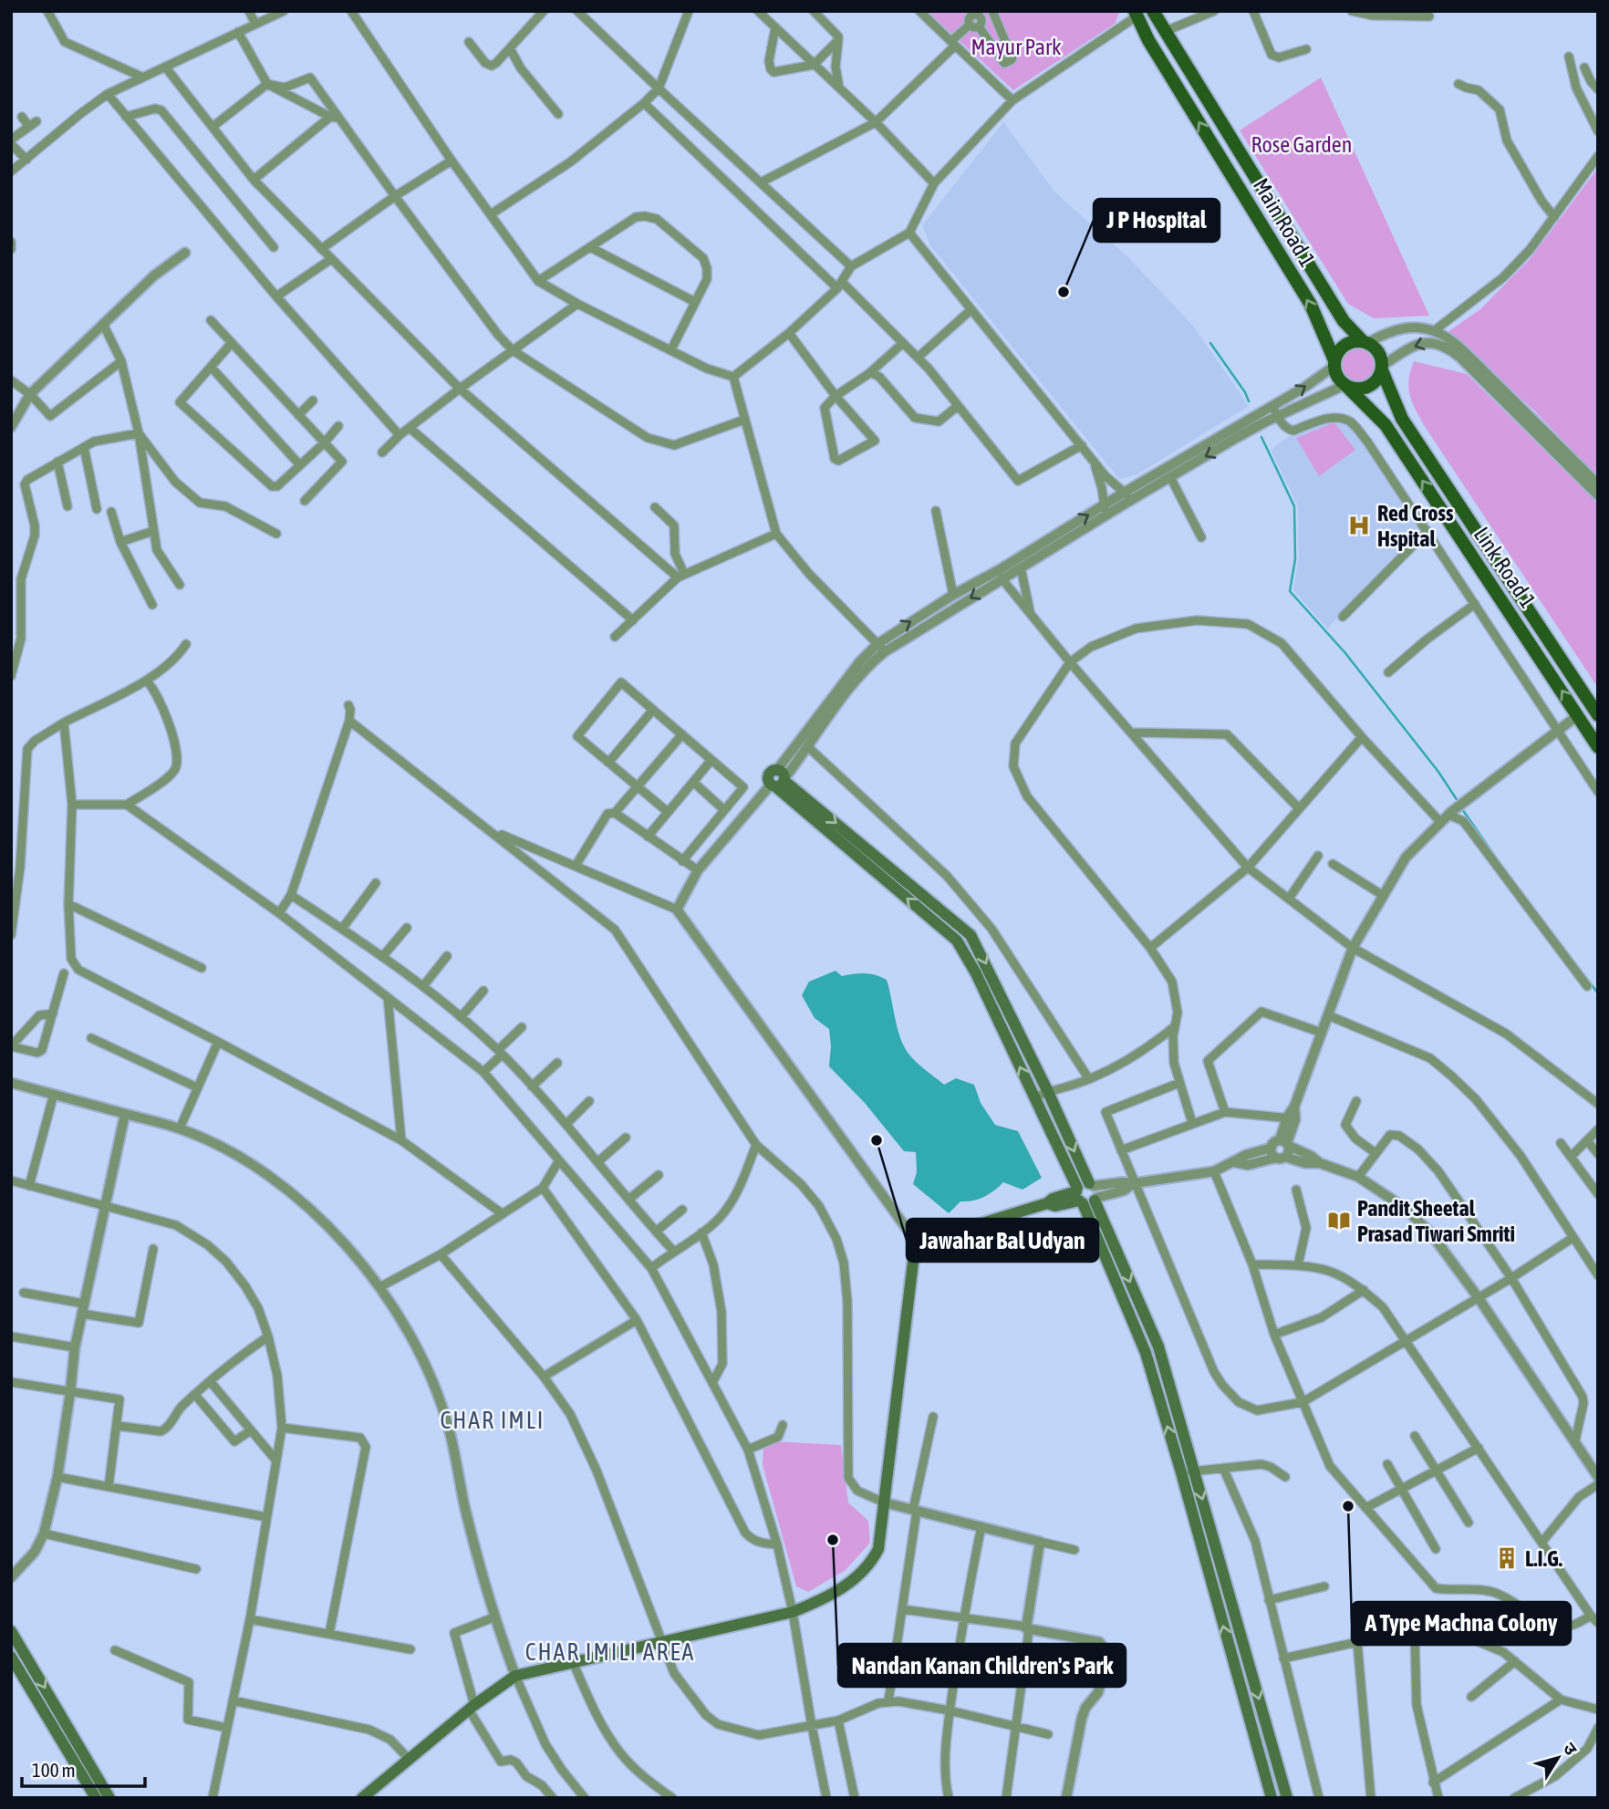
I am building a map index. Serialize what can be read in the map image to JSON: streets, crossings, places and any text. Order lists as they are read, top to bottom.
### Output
{
  "streets": {
    "main road": ["Main Road 1", "Link Road 1"]
  },
  "crossings": [
    ["Main Road 1", "Link Road 1"]
  ],
  "districts": ["CHAR IMLI", "CHAR IMILI AREA"],
  "parks": ["Mayur Park", "Rose Garden"],
  "places": {
    "other": [
      "J P Hospital",
      "Jawahar Bal Udyan",
      "A Type Machna Colony",
      "Nandan Kanan Children's Park"
    ],
    "hospital": ["Red Cross Hspital"],
    "library": ["Pandit Sheetal Prasad Tiwari Smriti"],
    "building": ["L.I.G."]
  },
  "scale_bar": "100 m",
  "north": "top right"
}
